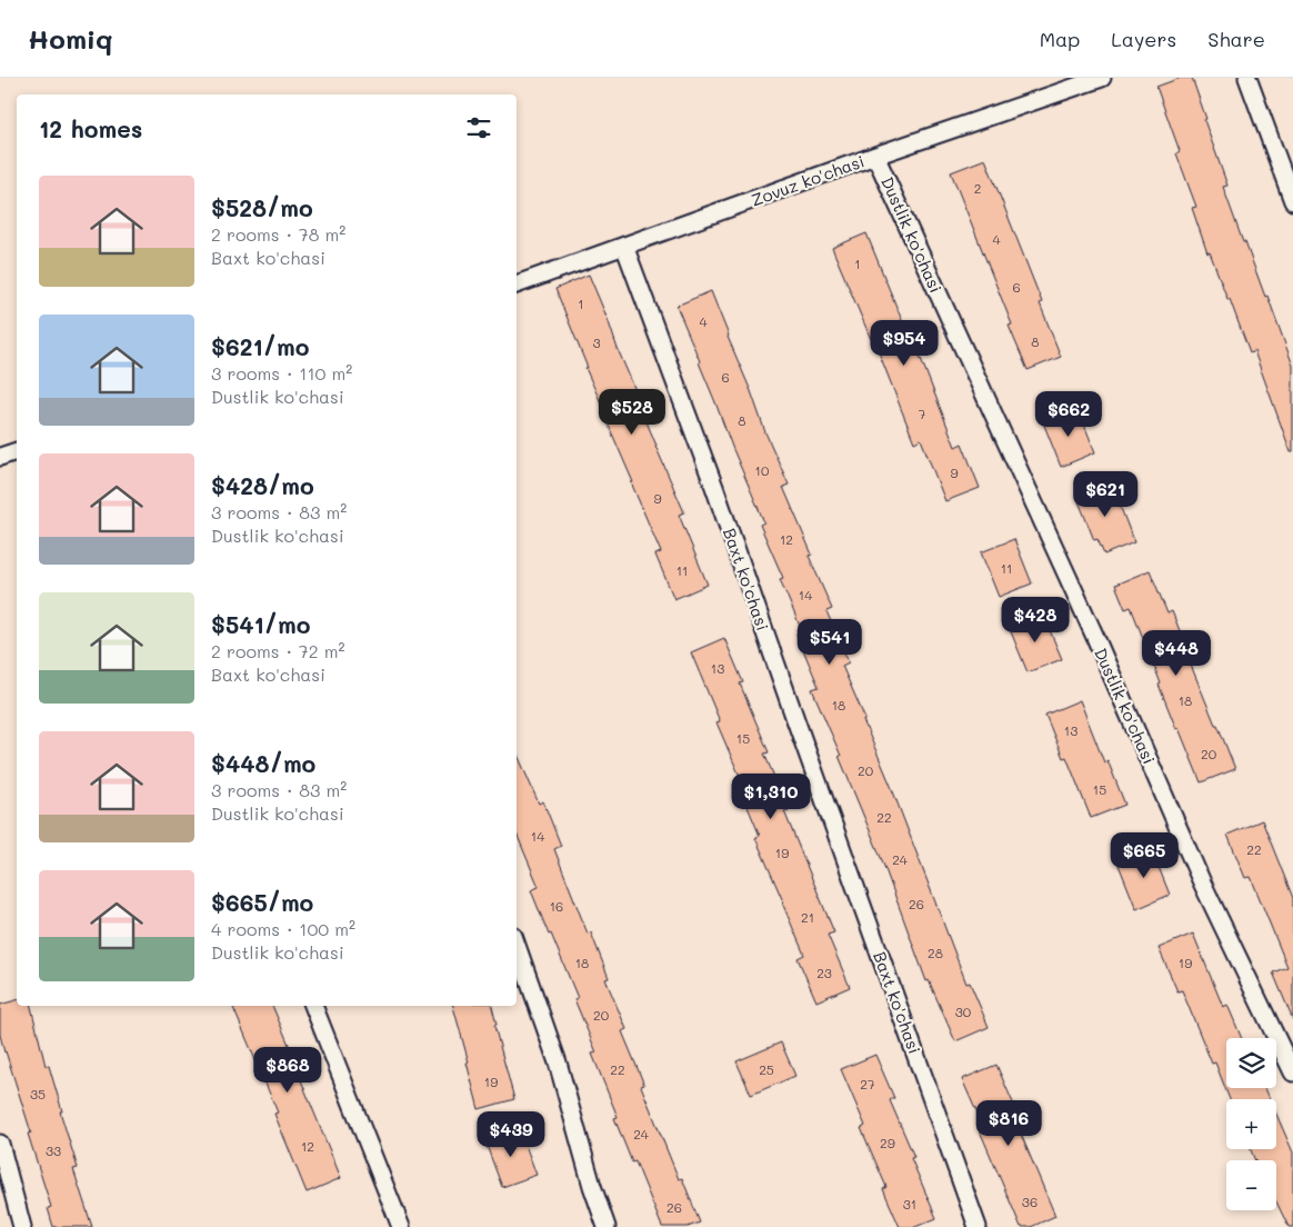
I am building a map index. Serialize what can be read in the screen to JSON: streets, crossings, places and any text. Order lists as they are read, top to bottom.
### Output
{
  "streets": {
    "street": ["Zovuz ko'chasi", "Dustlik ko'chasi", "Baxt ko'chasi"]
  },
  "crossings": [
    ["Zovuz ko'chasi", "Dustlik ko'chasi"],
    ["Zovuz ko'chasi", "Baxt ko'chasi"]
  ],
  "house_numbers": [
    "2",
    "4",
    "1",
    "6",
    "1",
    "4",
    "8",
    "3",
    "6",
    "7",
    "8",
    "10",
    "9",
    "9",
    "12",
    "11",
    "11",
    "14",
    "13",
    "18",
    "18",
    "13",
    "15",
    "20",
    "20",
    "15",
    "22",
    "14",
    "22",
    "19",
    "24",
    "26",
    "16",
    "21",
    "28",
    "18",
    "19",
    "23",
    "30",
    "20",
    "22",
    "25",
    "19",
    "27",
    "35",
    "24",
    "29",
    "12",
    "33",
    "36",
    "31",
    "26"
  ],
  "page": {
    "header": "Homiq",
    "nav": ["Map", "Layers", "Share"],
    "heading": "12 homes",
    "list": [
      {
        "name": "$528/mo",
        "note": "2 rooms · 78 m² · Baxt ko'chasi"
      },
      {
        "name": "$621/mo",
        "note": "3 rooms · 110 m² · Dustlik ko'chasi"
      },
      {
        "name": "$428/mo",
        "note": "3 rooms · 83 m² · Dustlik ko'chasi"
      },
      {
        "name": "$541/mo",
        "note": "2 rooms · 72 m² · Baxt ko'chasi"
      },
      {
        "name": "$448/mo",
        "note": "3 rooms · 83 m² · Dustlik ko'chasi"
      },
      {
        "name": "$665/mo",
        "note": "4 rooms · 100 m² · Dustlik ko'chasi"
      }
    ],
    "price": [
      "$954",
      "$528",
      "$662",
      "$621",
      "$428",
      "$541",
      "$448",
      "$1,310",
      "$665",
      "$868",
      "$816",
      "$439"
    ],
    "map_buttons": ["+", "−"]
  }
}
